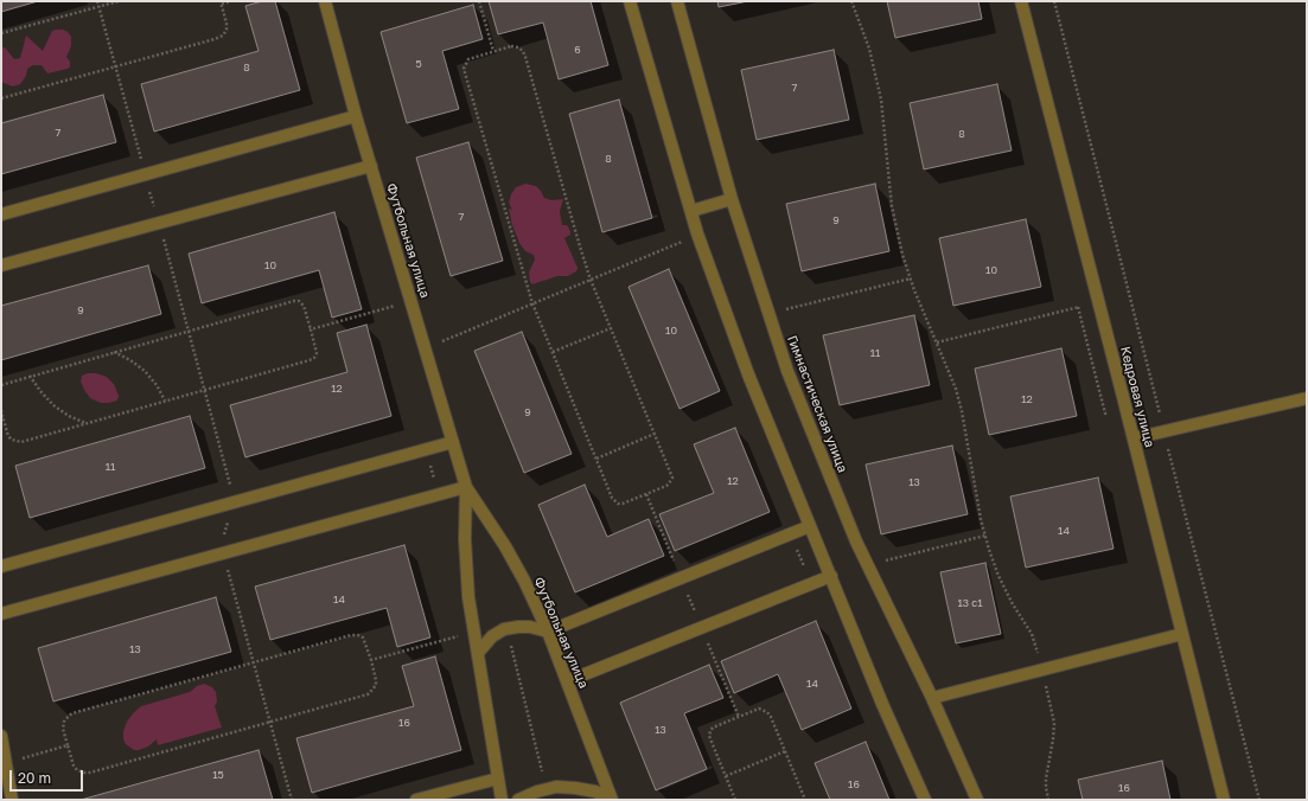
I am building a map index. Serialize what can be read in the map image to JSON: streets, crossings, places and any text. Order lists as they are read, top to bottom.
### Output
{
  "streets": {
    "street": ["Футбольная улица", "Кедровая улица", "Гимнастическая улица"]
  },
  "house_numbers": [
    "6",
    "5",
    "8",
    "7",
    "7",
    "8",
    "8",
    "7",
    "9",
    "10",
    "10",
    "9",
    "10",
    "11",
    "12",
    "12",
    "9",
    "11",
    "12",
    "13",
    "14",
    "14",
    "13 с1",
    "13",
    "14",
    "16",
    "13",
    "15",
    "16",
    "16"
  ],
  "scale_bar": "20 m"
}
